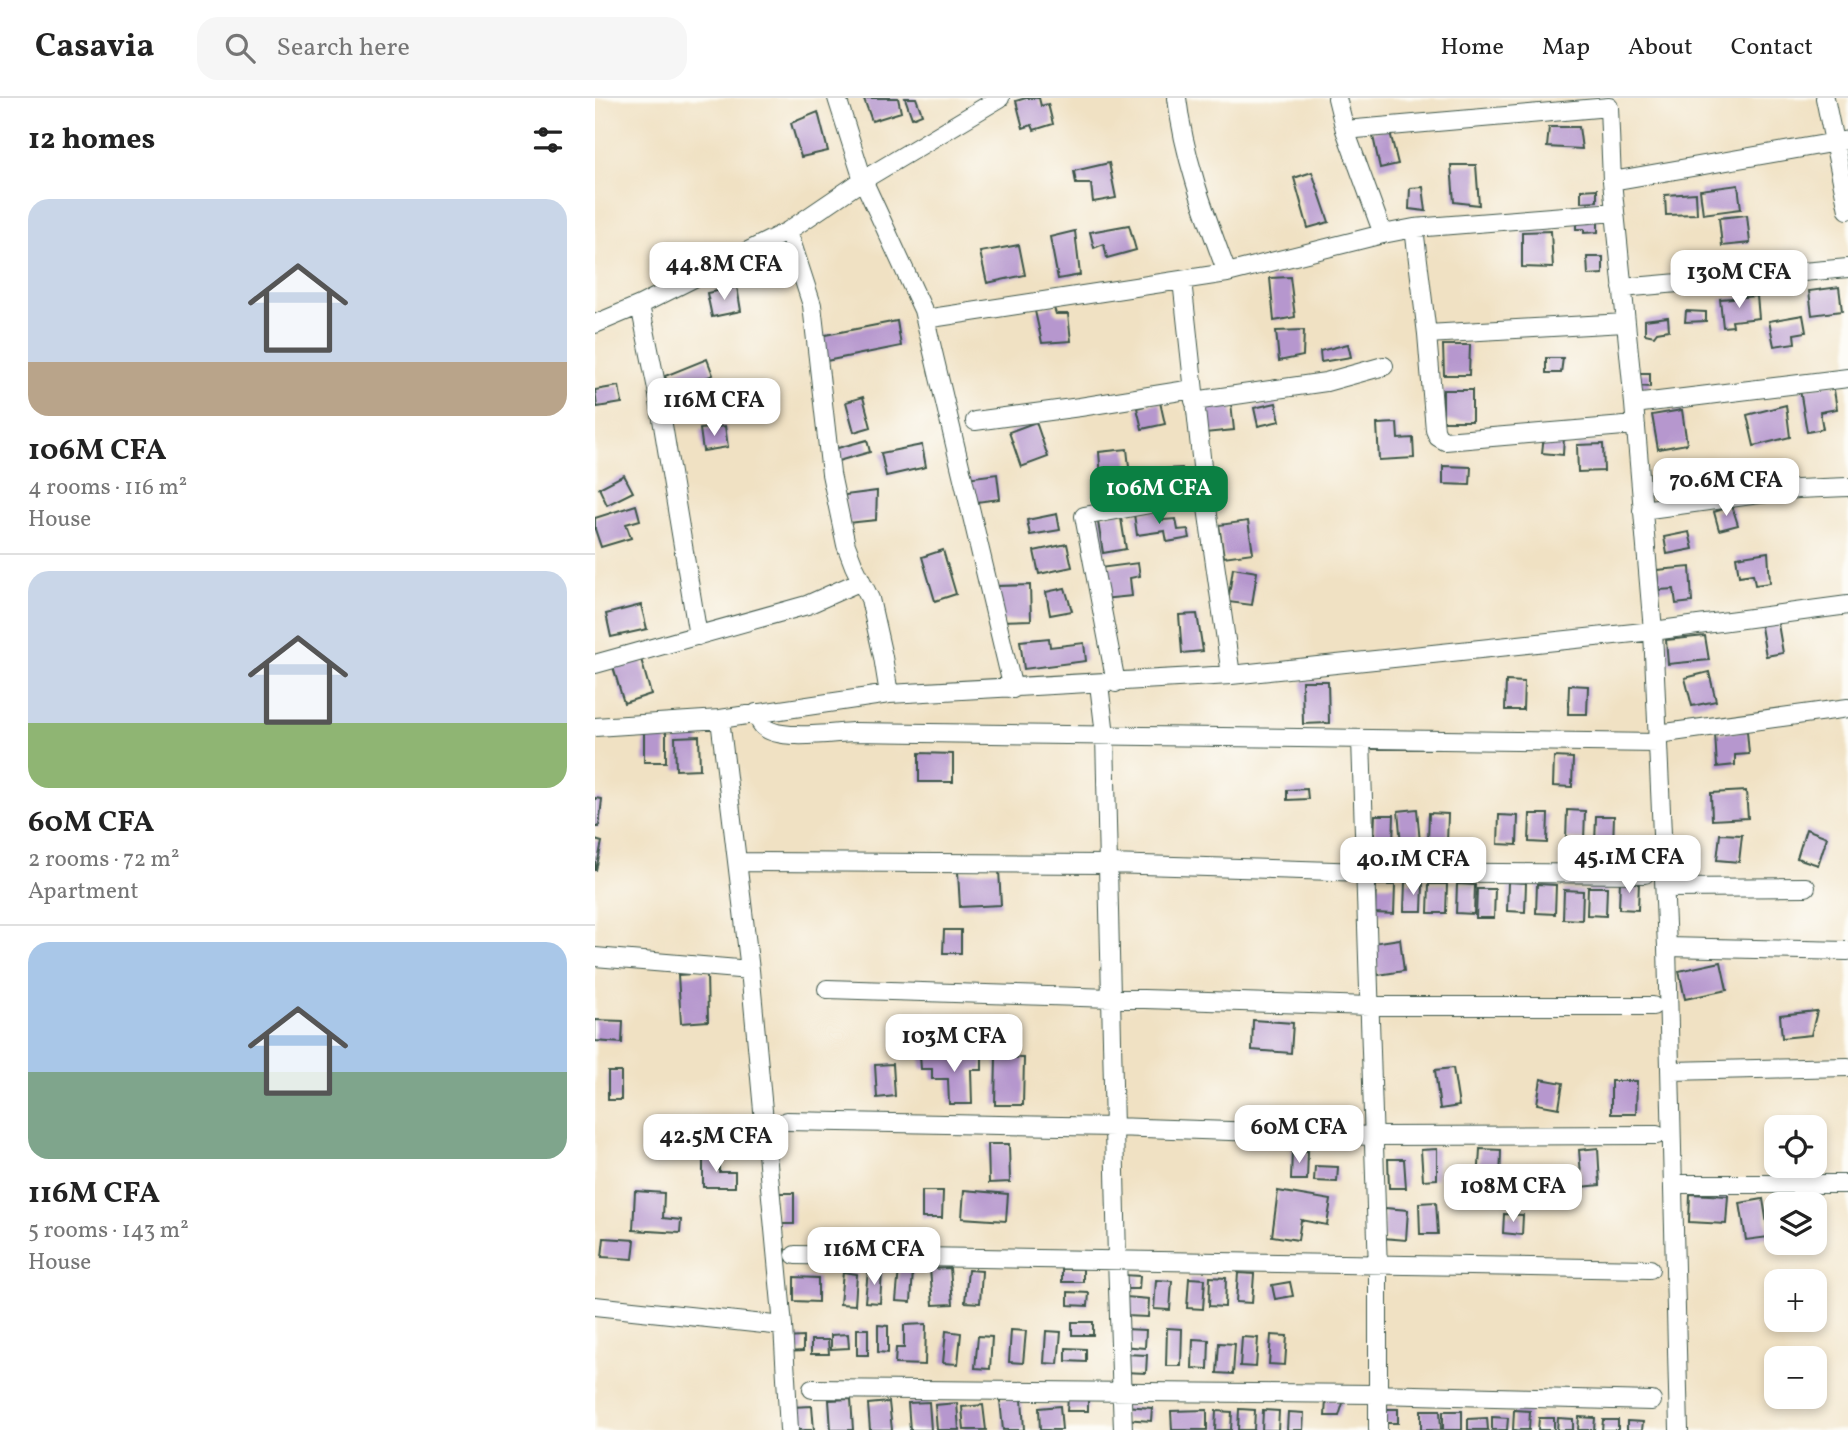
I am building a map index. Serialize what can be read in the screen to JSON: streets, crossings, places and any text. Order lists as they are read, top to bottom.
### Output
{
  "page": {
    "header": "Casavia",
    "search": "Search here",
    "nav": [
      "Home",
      "Map",
      "About",
      "Contact"
    ],
    "heading": "12 homes",
    "list": [
      {
        "name": "106M CFA",
        "note": "4 rooms · 116 m² · House"
      },
      {
        "name": "60M CFA",
        "note": "2 rooms · 72 m² · Apartment"
      },
      {
        "name": "116M CFA",
        "note": "5 rooms · 143 m² · House"
      }
    ],
    "price": [
      "44.8M CFA",
      "130M CFA",
      "116M CFA",
      "70.6M CFA",
      "106M CFA",
      "45.1M CFA",
      "40.1M CFA",
      "103M CFA",
      "60M CFA",
      "42.5M CFA",
      "108M CFA",
      "116M CFA"
    ],
    "map_buttons": ["+", "−"]
  }
}
